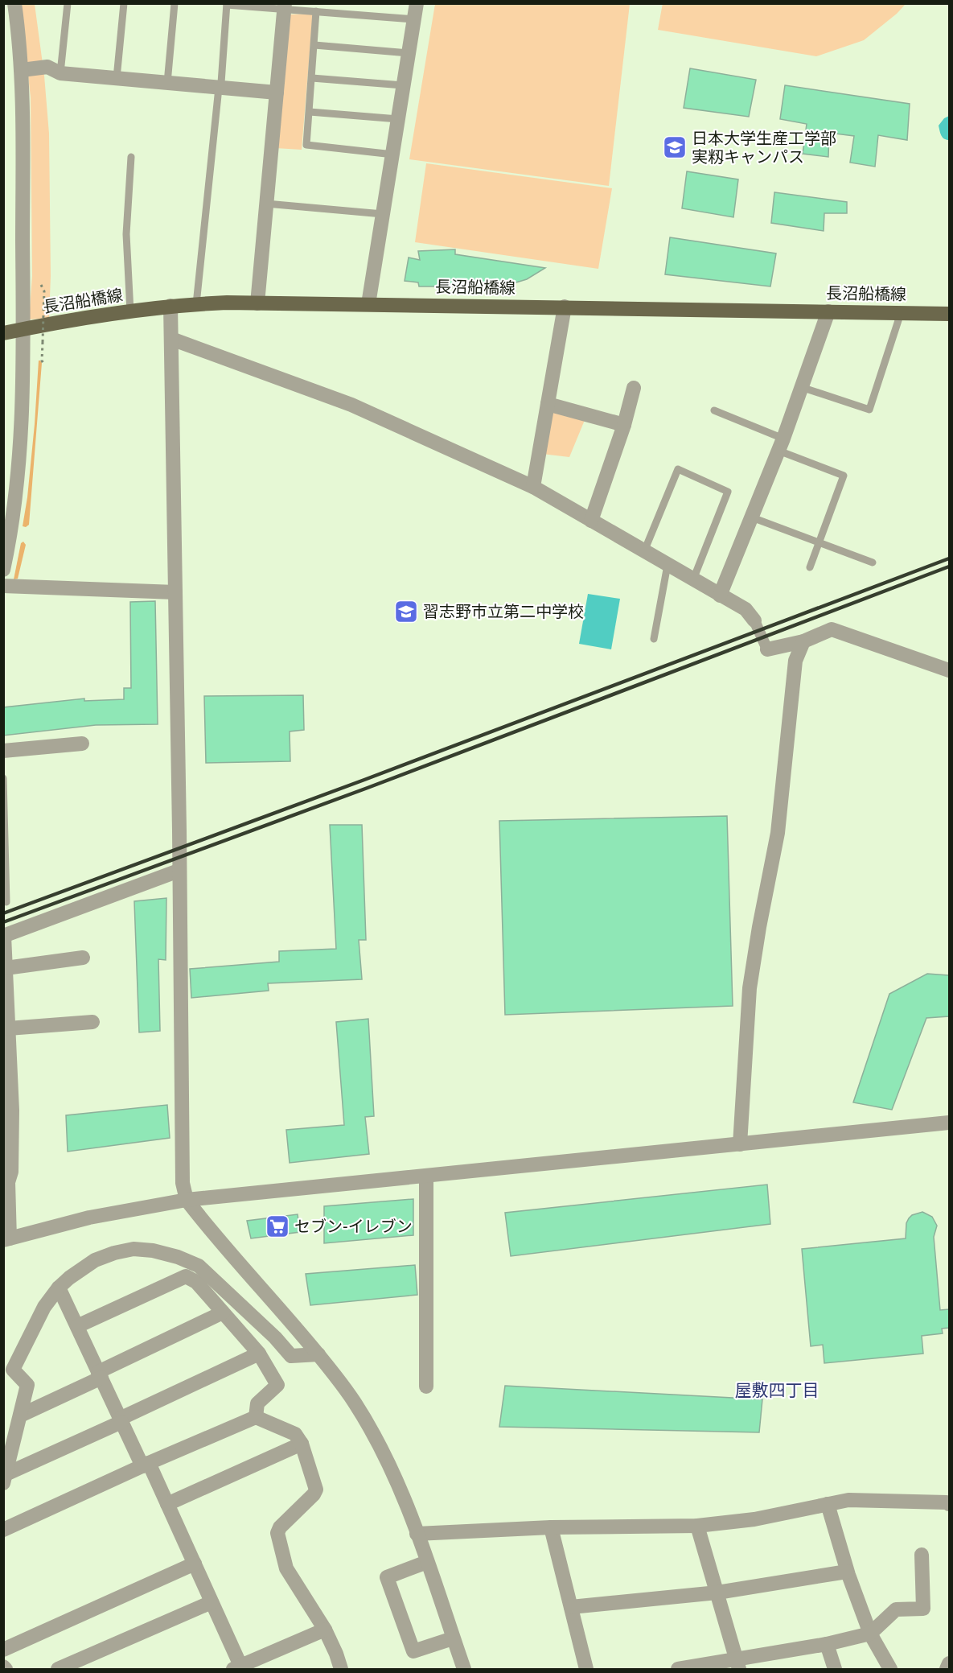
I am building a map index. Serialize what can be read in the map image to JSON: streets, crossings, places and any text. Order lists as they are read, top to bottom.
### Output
{
  "streets": {
    "main road": ["長沼船橋線"]
  },
  "districts": ["屋敷四丁目"],
  "places": {
    "school or university": ["日本大学生産工学部 実籾キャンパス", "習志野市立第二中学校"],
    "supermarket": ["セブン-イレブン"]
  }
}
